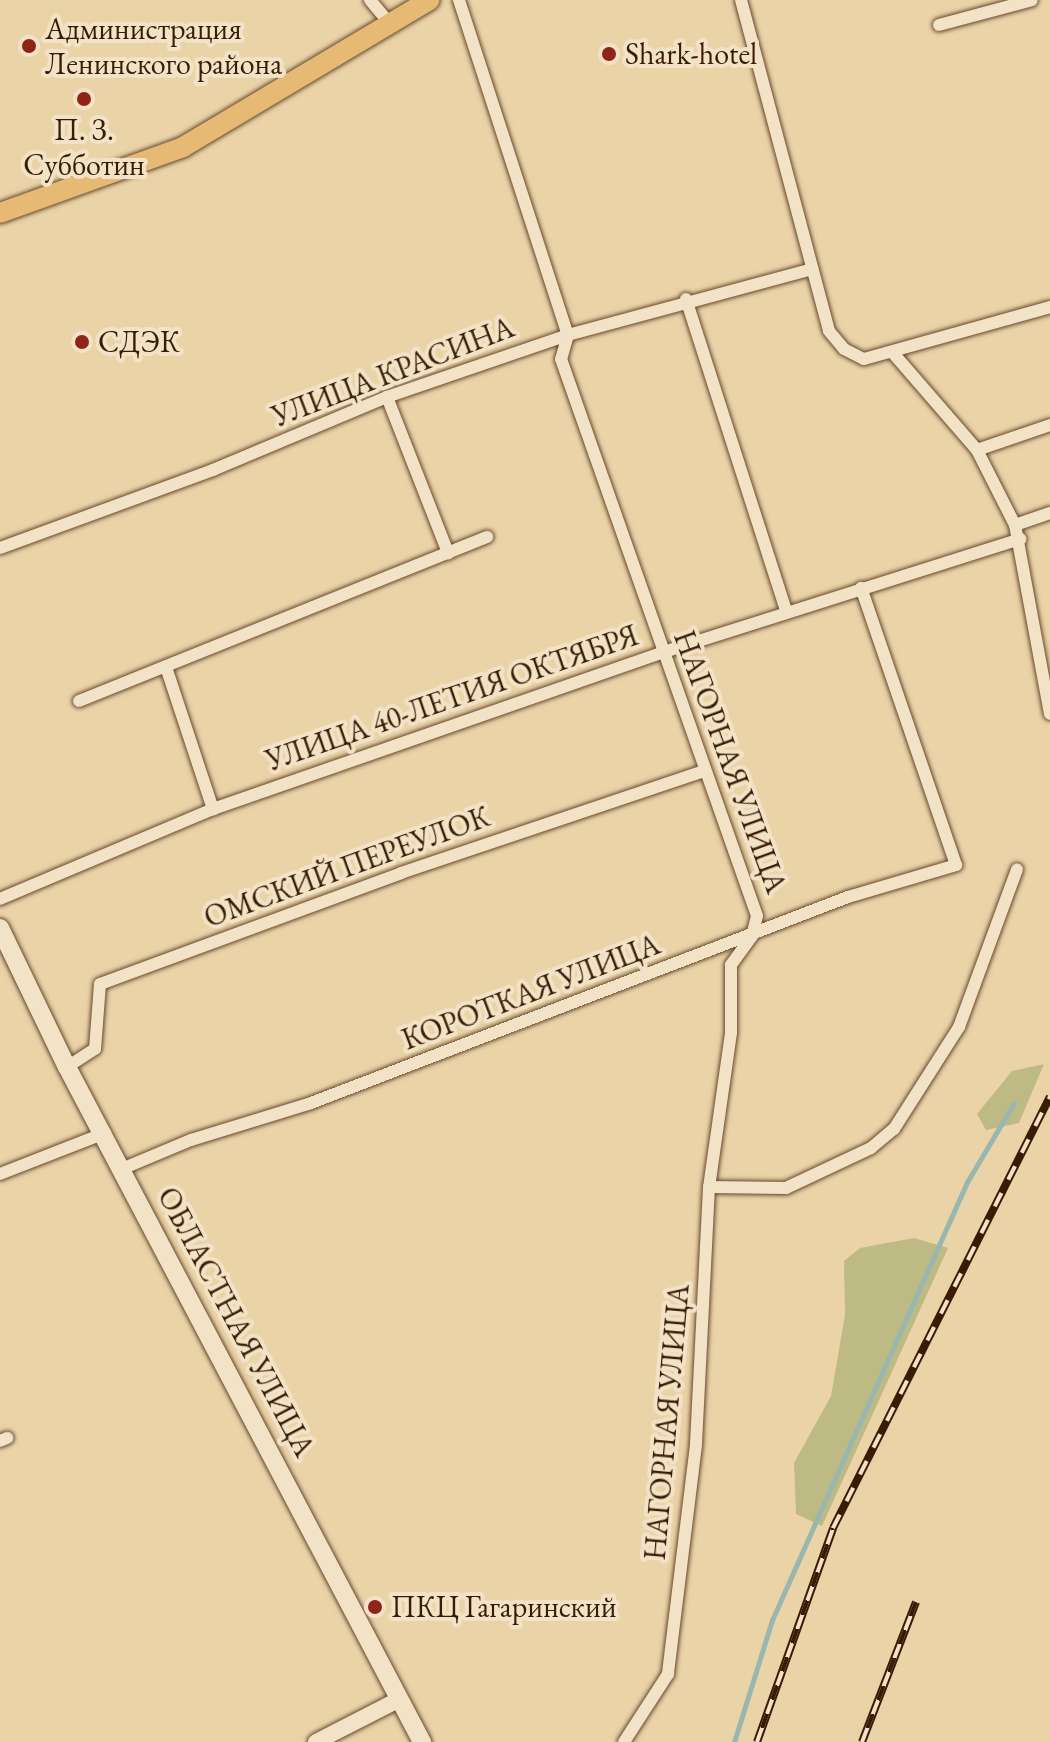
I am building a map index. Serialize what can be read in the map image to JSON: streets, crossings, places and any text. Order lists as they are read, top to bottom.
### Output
{
  "streets": {
    "main road": ["ОБЛАСТНАЯ УЛИЦА"],
    "street": [
      "УЛИЦА КРАСИНА",
      "УЛИЦА 40-ЛЕТИЯ ОКТЯБРЯ",
      "НАГОРНАЯ УЛИЦА",
      "ОМСКИЙ ПЕРЕУЛОК",
      "КОРОТКАЯ УЛИЦА"
    ]
  },
  "crossings": [
    ["УЛИЦА КРАСИНА", "НАГОРНАЯ УЛИЦА"],
    ["УЛИЦА 40-ЛЕТИЯ ОКТЯБРЯ", "НАГОРНАЯ УЛИЦА"],
    ["УЛИЦА 40-ЛЕТИЯ ОКТЯБРЯ", "КОРОТКАЯ УЛИЦА"],
    ["НАГОРНАЯ УЛИЦА", "ОМСКИЙ ПЕРЕУЛОК"],
    ["НАГОРНАЯ УЛИЦА", "КОРОТКАЯ УЛИЦА"],
    ["ОМСКИЙ ПЕРЕУЛОК", "ОБЛАСТНАЯ УЛИЦА"],
    ["КОРОТКАЯ УЛИЦА", "ОБЛАСТНАЯ УЛИЦА"]
  ],
  "places": [
    "Администрация Ленинского района",
    "Shark-hotel",
    "П. З. Субботин",
    "СДЭК",
    "ПКЦ Гагаринский"
  ]
}
